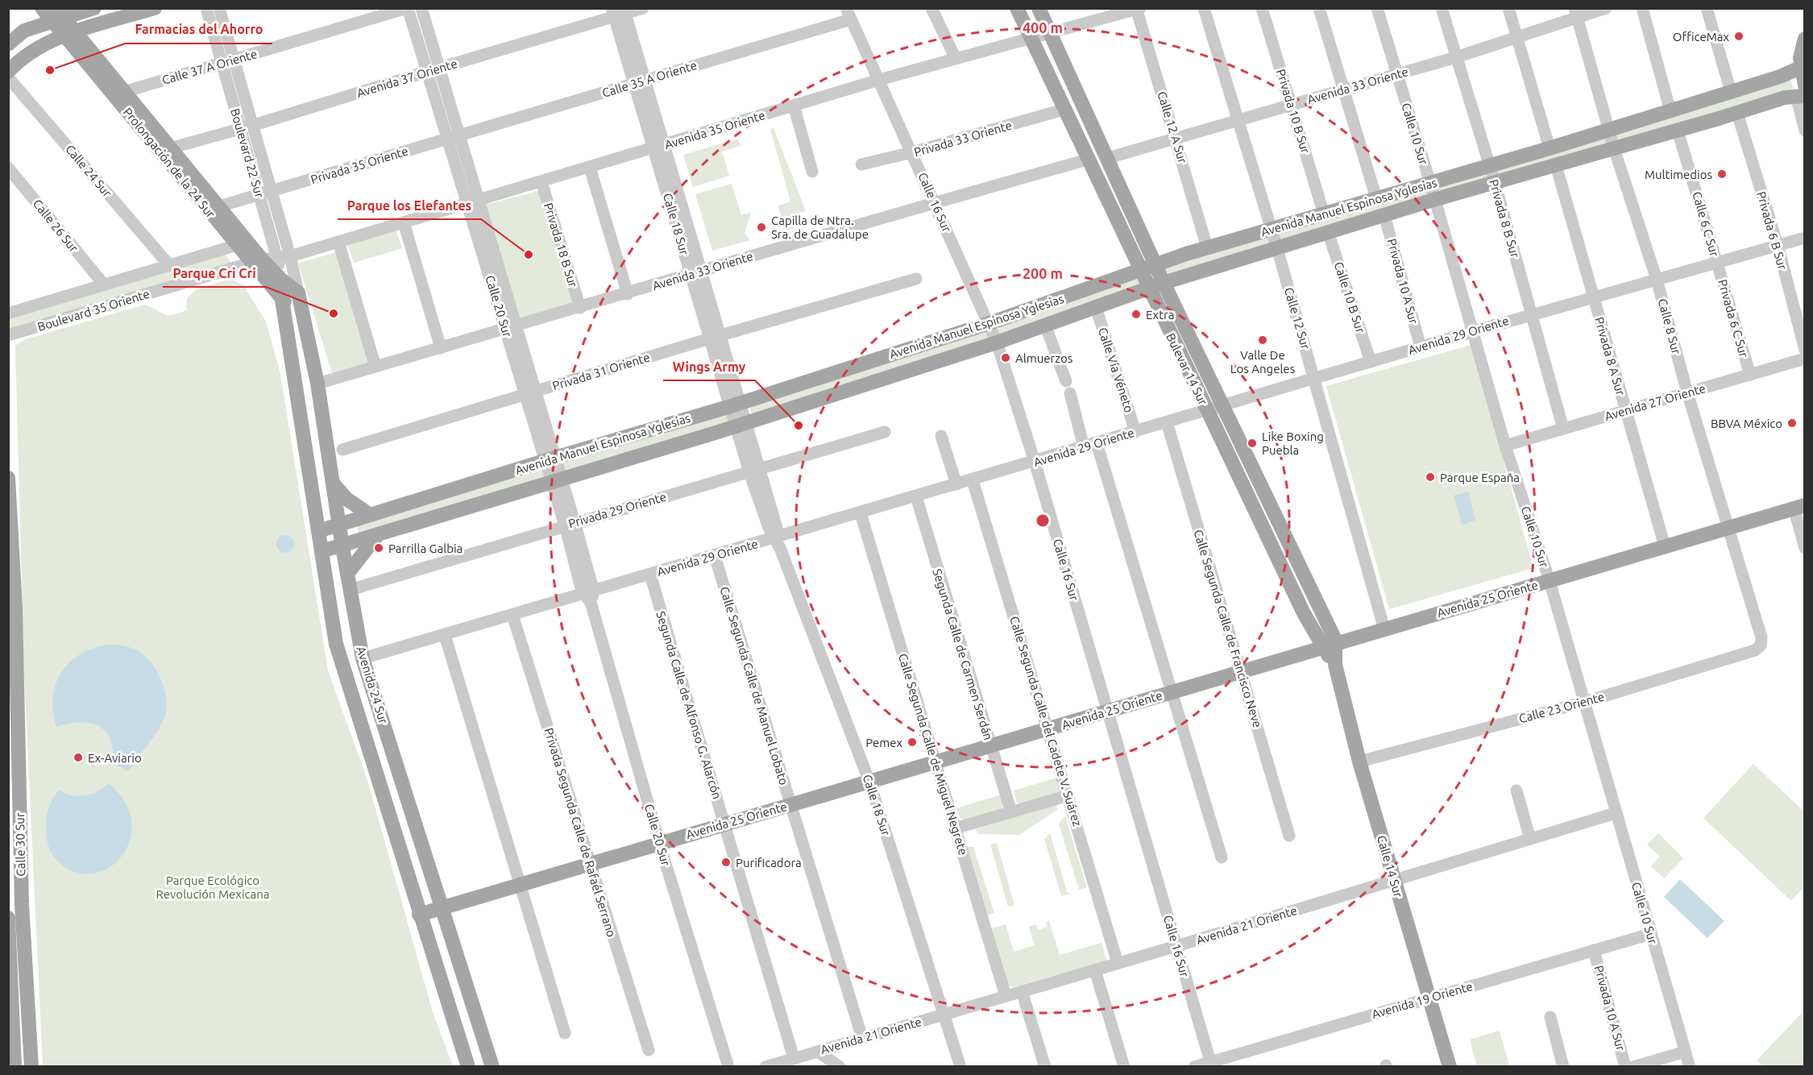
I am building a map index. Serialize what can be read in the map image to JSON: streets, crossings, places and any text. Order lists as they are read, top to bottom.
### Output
{
  "streets": {
    "main road": [
      "Boulevard 22 Sur",
      "Prolongación de la 24 Sur",
      "Avenida Manuel Espinosa Yglesias",
      "Bulevar 14 Sur",
      "Avenida 25 Oriente",
      "Avenida 24 Sur",
      "Calle 30 Sur",
      "Calle 14 Sur"
    ],
    "street": [
      "Calle 37 A Oriente",
      "Avenida 37 Oriente",
      "Calle 35 A Oriente",
      "Avenida 33 Oriente",
      "Privada 10 B Sur",
      "Calle 12 A Sur",
      "Avenida 35 Oriente",
      "Calle 10 Sur",
      "Privada 33 Oriente",
      "Privada 35 Oriente",
      "Calle 24 Sur",
      "Calle 16 Sur",
      "Privada 8 B Sur",
      "Calle 18 Sur",
      "Calle 6 C Sur",
      "Calle 26 Sur",
      "Privada 6 B Sur",
      "Privada 18 B Sur",
      "Privada 10 A Sur",
      "Calle 10 B Sur",
      "Calle 20 Sur",
      "Boulevard 35 Oriente",
      "Calle 12 Sur",
      "Privada 6 C Sur",
      "Calle 8 Sur",
      "Avenida 29 Oriente",
      "Privada 8 A Sur",
      "Calle Vía Véneto",
      "Privada 31 Oriente",
      "Avenida 27 Oriente",
      "Privada 29 Oriente",
      "Calle Segunda Calle de Francisco Neve",
      "Segunda Calle de Carmen Serdán",
      "Calle Segunda Calle de Manuel Lobato",
      "Segunda Calle de Alfonso G. Alarcón",
      "Calle 23 Oriente",
      "Calle Segunda Calle del Cadete V. Suárez",
      "Calle Segunda Calle de Miguel Negrete",
      "Privada Segunda Calle de Rafaél Serrano",
      "Avenida 21 Oriente",
      "Avenida 19 Oriente"
    ]
  },
  "crossings": [
    ["Calle 37 A Oriente", "Boulevard 22 Sur"],
    ["Calle 37 A Oriente", "Prolongación de la 24 Sur"],
    ["Calle 37 A Oriente", "Calle 20 Sur"],
    ["Avenida 37 Oriente", "Boulevard 22 Sur"],
    ["Avenida 37 Oriente", "Prolongación de la 24 Sur"],
    ["Avenida 37 Oriente", "Calle 18 Sur"],
    ["Avenida 37 Oriente", "Calle 20 Sur"],
    ["Calle 35 A Oriente", "Privada 35 Oriente"],
    ["Calle 35 A Oriente", "Calle 16 Sur"],
    ["Calle 35 A Oriente", "Calle 18 Sur"],
    ["Calle 35 A Oriente", "Calle 20 Sur"],
    ["Avenida 33 Oriente", "Privada 10 B Sur"],
    ["Avenida 33 Oriente", "Calle 12 A Sur"],
    ["Avenida 33 Oriente", "Calle 10 Sur"],
    ["Avenida 33 Oriente", "Calle 16 Sur"],
    ["Avenida 33 Oriente", "Privada 8 B Sur"],
    ["Avenida 33 Oriente", "Calle 18 Sur"],
    ["Avenida 33 Oriente", "Privada 18 B Sur"],
    ["Avenida 33 Oriente", "Calle 20 Sur"],
    ["Avenida 33 Oriente", "Calle 12 Sur"],
    ["Avenida 33 Oriente", "Calle 8 Sur"],
    ["Avenida 33 Oriente", "Bulevar 14 Sur"],
    ["Avenida 33 Oriente", "Avenida 24 Sur"],
    ["Privada 10 B Sur", "Avenida Manuel Espinosa Yglesias"],
    ["Calle 12 A Sur", "Avenida 35 Oriente"],
    ["Calle 12 A Sur", "Avenida Manuel Espinosa Yglesias"],
    ["Avenida 35 Oriente", "Boulevard 22 Sur"],
    ["Avenida 35 Oriente", "Calle 16 Sur"],
    ["Avenida 35 Oriente", "Calle 18 Sur"],
    ["Avenida 35 Oriente", "Privada 18 B Sur"],
    ["Avenida 35 Oriente", "Calle 20 Sur"],
    ["Avenida 35 Oriente", "Boulevard 35 Oriente"],
    ["Avenida 35 Oriente", "Bulevar 14 Sur"],
    ["Calle 10 Sur", "Avenida Manuel Espinosa Yglesias"],
    ["Calle 10 Sur", "Avenida 29 Oriente"],
    ["Calle 10 Sur", "Avenida 27 Oriente"],
    ["Calle 10 Sur", "Avenida 25 Oriente"],
    ["Calle 10 Sur", "Calle 23 Oriente"],
    ["Calle 10 Sur", "Avenida 21 Oriente"],
    ["Calle 10 Sur", "Avenida 19 Oriente"],
    ["Privada 33 Oriente", "Calle 16 Sur"],
    ["Privada 33 Oriente", "Bulevar 14 Sur"],
    ["Boulevard 22 Sur", "Prolongación de la 24 Sur"],
    ["Boulevard 22 Sur", "Privada 35 Oriente"],
    ["Boulevard 22 Sur", "Boulevard 35 Oriente"],
    ["Boulevard 22 Sur", "Avenida 24 Sur"],
    ["Prolongación de la 24 Sur", "Boulevard 35 Oriente"],
    ["Prolongación de la 24 Sur", "Avenida 24 Sur"],
    ["Privada 35 Oriente", "Calle 20 Sur"],
    ["Calle 24 Sur", "Boulevard 35 Oriente"],
    ["Calle 16 Sur", "Avenida Manuel Espinosa Yglesias"],
    ["Calle 16 Sur", "Avenida 29 Oriente"],
    ["Calle 16 Sur", "Avenida 25 Oriente"],
    ["Calle 16 Sur", "Avenida 21 Oriente"],
    ["Calle 16 Sur", "Avenida 19 Oriente"],
    ["Avenida Manuel Espinosa Yglesias", "Privada 8 B Sur"],
    ["Avenida Manuel Espinosa Yglesias", "Calle 18 Sur"],
    ["Avenida Manuel Espinosa Yglesias", "Calle 6 C Sur"],
    ["Avenida Manuel Espinosa Yglesias", "Privada 6 B Sur"],
    ["Avenida Manuel Espinosa Yglesias", "Privada 10 A Sur"],
    ["Avenida Manuel Espinosa Yglesias", "Calle 10 B Sur"],
    ["Avenida Manuel Espinosa Yglesias", "Calle 20 Sur"],
    ["Avenida Manuel Espinosa Yglesias", "Calle 12 Sur"],
    ["Avenida Manuel Espinosa Yglesias", "Calle 8 Sur"],
    ["Avenida Manuel Espinosa Yglesias", "Privada 8 A Sur"],
    ["Avenida Manuel Espinosa Yglesias", "Bulevar 14 Sur"],
    ["Avenida Manuel Espinosa Yglesias", "Calle Vía Véneto"],
    ["Avenida Manuel Espinosa Yglesias", "Avenida 24 Sur"],
    ["Privada 8 B Sur", "Avenida 29 Oriente"],
    ["Privada 8 B Sur", "Avenida 27 Oriente"],
    ["Calle 18 Sur", "Avenida 29 Oriente"],
    ["Calle 18 Sur", "Privada 31 Oriente"],
    ["Calle 18 Sur", "Privada 29 Oriente"],
    ["Calle 18 Sur", "Avenida 25 Oriente"],
    ["Calle 18 Sur", "Avenida 21 Oriente"],
    ["Calle 6 C Sur", "Privada 6 C Sur"],
    ["Calle 6 C Sur", "Avenida 29 Oriente"],
    ["Calle 26 Sur", "Boulevard 35 Oriente"],
    ["Privada 6 B Sur", "Avenida 29 Oriente"],
    ["Privada 10 A Sur", "Avenida 29 Oriente"],
    ["Privada 10 A Sur", "Avenida 19 Oriente"],
    ["Calle 10 B Sur", "Avenida 29 Oriente"],
    ["Calle 20 Sur", "Avenida 29 Oriente"],
    ["Calle 20 Sur", "Privada 31 Oriente"],
    ["Calle 20 Sur", "Privada 29 Oriente"],
    ["Calle 20 Sur", "Avenida 25 Oriente"],
    ["Calle 12 Sur", "Avenida 29 Oriente"],
    ["Calle 12 Sur", "Avenida 25 Oriente"],
    ["Privada 6 C Sur", "Avenida 29 Oriente"],
    ["Privada 6 C Sur", "Avenida 27 Oriente"],
    ["Calle 8 Sur", "Avenida 29 Oriente"],
    ["Calle 8 Sur", "Avenida 27 Oriente"],
    ["Calle 8 Sur", "Avenida 25 Oriente"],
    ["Calle 8 Sur", "Calle 23 Oriente"],
    ["Avenida 29 Oriente", "Privada 8 A Sur"],
    ["Avenida 29 Oriente", "Bulevar 14 Sur"],
    ["Avenida 29 Oriente", "Calle Vía Véneto"],
    ["Avenida 29 Oriente", "Calle Segunda Calle de Francisco Neve"],
    ["Avenida 29 Oriente", "Segunda Calle de Carmen Serdán"],
    ["Avenida 29 Oriente", "Avenida 24 Sur"],
    ["Avenida 29 Oriente", "Calle Segunda Calle de Manuel Lobato"],
    ["Avenida 29 Oriente", "Segunda Calle de Alfonso G. Alarcón"],
    ["Avenida 29 Oriente", "Calle Segunda Calle del Cadete V. Suárez"],
    ["Avenida 29 Oriente", "Calle Segunda Calle de Miguel Negrete"],
    ["Avenida 29 Oriente", "Privada Segunda Calle de Rafaél Serrano"],
    ["Privada 8 A Sur", "Avenida 27 Oriente"],
    ["Privada 8 A Sur", "Avenida 25 Oriente"],
    ["Bulevar 14 Sur", "Avenida 25 Oriente"],
    ["Bulevar 14 Sur", "Calle 14 Sur"],
    ["Privada 29 Oriente", "Avenida 24 Sur"],
    ["Avenida 25 Oriente", "Calle Segunda Calle de Francisco Neve"],
    ["Avenida 25 Oriente", "Segunda Calle de Carmen Serdán"],
    ["Avenida 25 Oriente", "Avenida 24 Sur"],
    ["Avenida 25 Oriente", "Calle Segunda Calle de Manuel Lobato"],
    ["Avenida 25 Oriente", "Segunda Calle de Alfonso G. Alarcón"],
    ["Avenida 25 Oriente", "Calle Segunda Calle del Cadete V. Suárez"],
    ["Avenida 25 Oriente", "Calle Segunda Calle de Miguel Negrete"],
    ["Avenida 25 Oriente", "Privada Segunda Calle de Rafaél Serrano"],
    ["Avenida 25 Oriente", "Calle 14 Sur"],
    ["Calle Segunda Calle de Manuel Lobato", "Avenida 21 Oriente"],
    ["Segunda Calle de Alfonso G. Alarcón", "Avenida 21 Oriente"],
    ["Calle 23 Oriente", "Calle 14 Sur"],
    ["Calle Segunda Calle del Cadete V. Suárez", "Avenida 21 Oriente"],
    ["Calle Segunda Calle de Miguel Negrete", "Avenida 21 Oriente"],
    ["Calle 14 Sur", "Avenida 21 Oriente"],
    ["Calle 14 Sur", "Avenida 19 Oriente"]
  ],
  "parks": ["Parque Ecológico Revolución Mexicana"],
  "places": [
    "OfficeMax",
    "Farmacias del Ahorro",
    "Multimedios",
    "Capilla de Ntra. Sra. de Guadalupe",
    "Parque los Elefantes",
    "Parque Cri Cri",
    "Extra",
    "Valle De Los Angeles",
    "Almuerzos",
    "BBVA México",
    "Wings Army",
    "Like Boxing Puebla",
    "Parque España",
    "Parrilla Galbia",
    "Pemex",
    "Ex-Aviario",
    "Purificadora"
  ],
  "rings": ["400 m", "200 m"]
}
